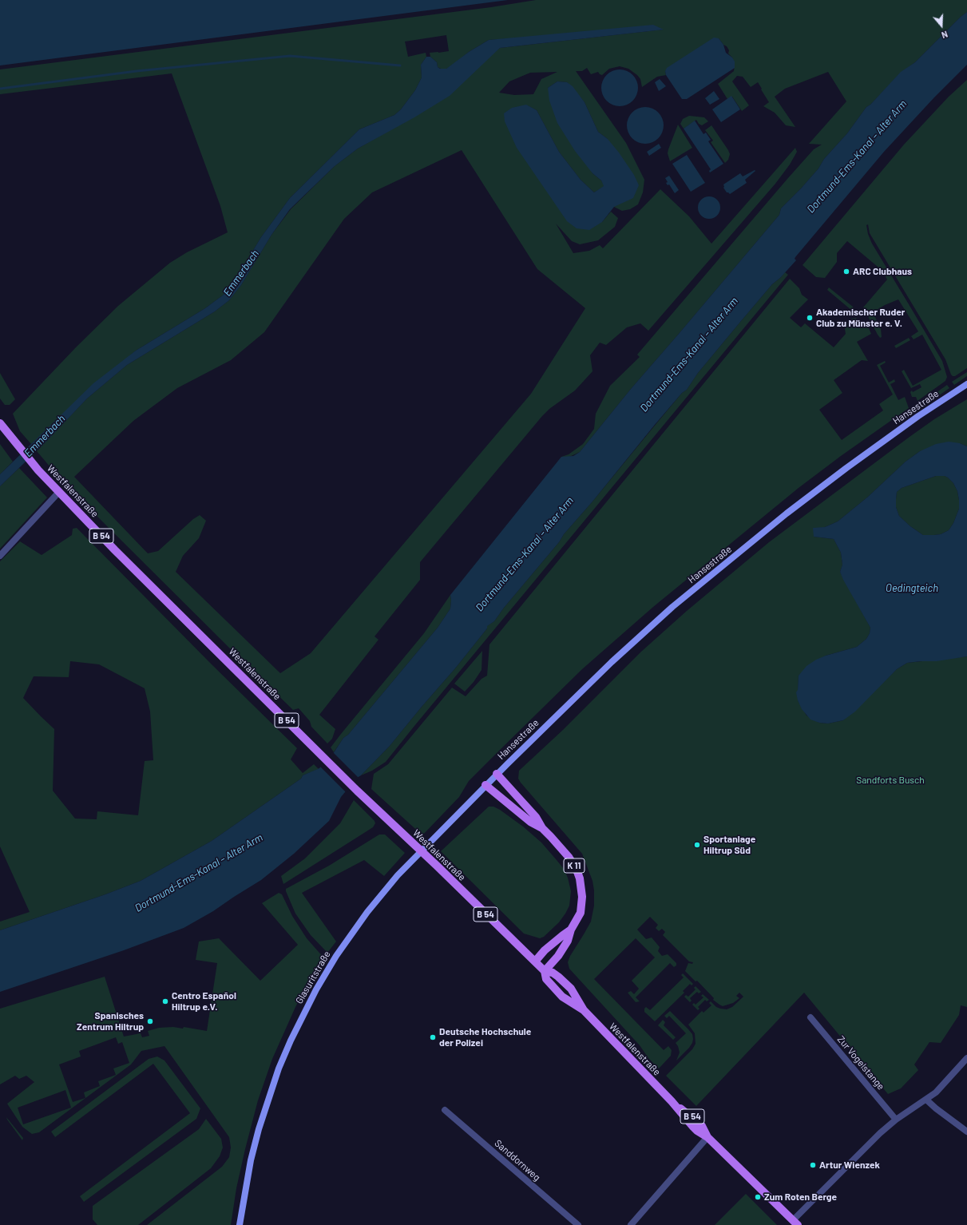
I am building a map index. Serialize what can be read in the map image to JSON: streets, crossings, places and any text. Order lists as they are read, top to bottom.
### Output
{
  "streets": {
    "main road": [
      "Hansestraße",
      "Westfalenstraße",
      "B 54",
      "K 11",
      "Glasuritstraße"
    ],
    "street": ["Zur Vogelstange", "Sanddornweg"]
  },
  "crossings": [
    ["Hansestraße", "K 11"],
    ["Hansestraße", "Glasuritstraße"],
    ["Westfalenstraße", "K 11"],
    ["K 11", "Glasuritstraße"]
  ],
  "water": ["Dortmund-Ems-Kanal – Alter Arm", "Emmerbach", "Oedingteich"],
  "parks": ["Sandforts Busch"],
  "places": [
    "ARC Clubhaus",
    "Akademischer Ruder Club zu Münster e. V.",
    "Sportanlage Hiltrup Süd",
    "Centro Español Hiltrup e.V.",
    "Spanisches Zentrum Hiltrup",
    "Deutsche Hochschule der Polizei",
    "Artur Wienzek",
    "Zum Roten Berge"
  ],
  "north": "bottom"
}
